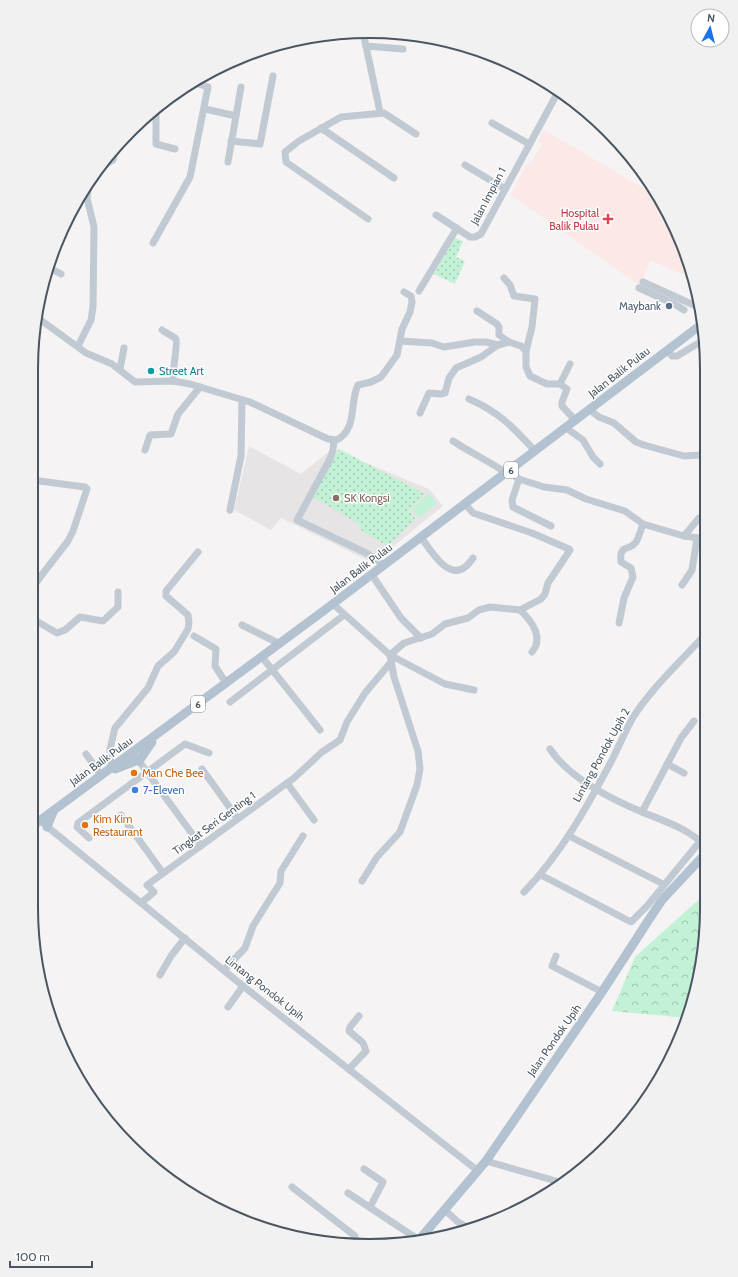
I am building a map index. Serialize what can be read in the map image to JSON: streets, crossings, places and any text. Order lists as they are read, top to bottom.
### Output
{
  "streets": {
    "main road": ["Jalan Balik Pulau", "6", "Jalan Pondok Upih"],
    "street": [
      "Jalan Impian 1",
      "Lintang Pondok Upih 2",
      "Tingkat Seri Genting 1",
      "Lintang Pondok Upih"
    ]
  },
  "crossings": [
    ["Jalan Balik Pulau", "Lintang Pondok Upih"],
    ["Tingkat Seri Genting 1", "Lintang Pondok Upih"],
    ["Lintang Pondok Upih", "Jalan Pondok Upih"]
  ],
  "places": {
    "health": ["Hospital Balik Pulau"],
    "other": [
      "Maybank",
      "Street Art",
      "SK Kongsi",
      "Man Che Bee",
      "7-Eleven",
      "Kim Kim Restaurant"
    ]
  },
  "scale_bar": "100 m",
  "north": "top"
}
